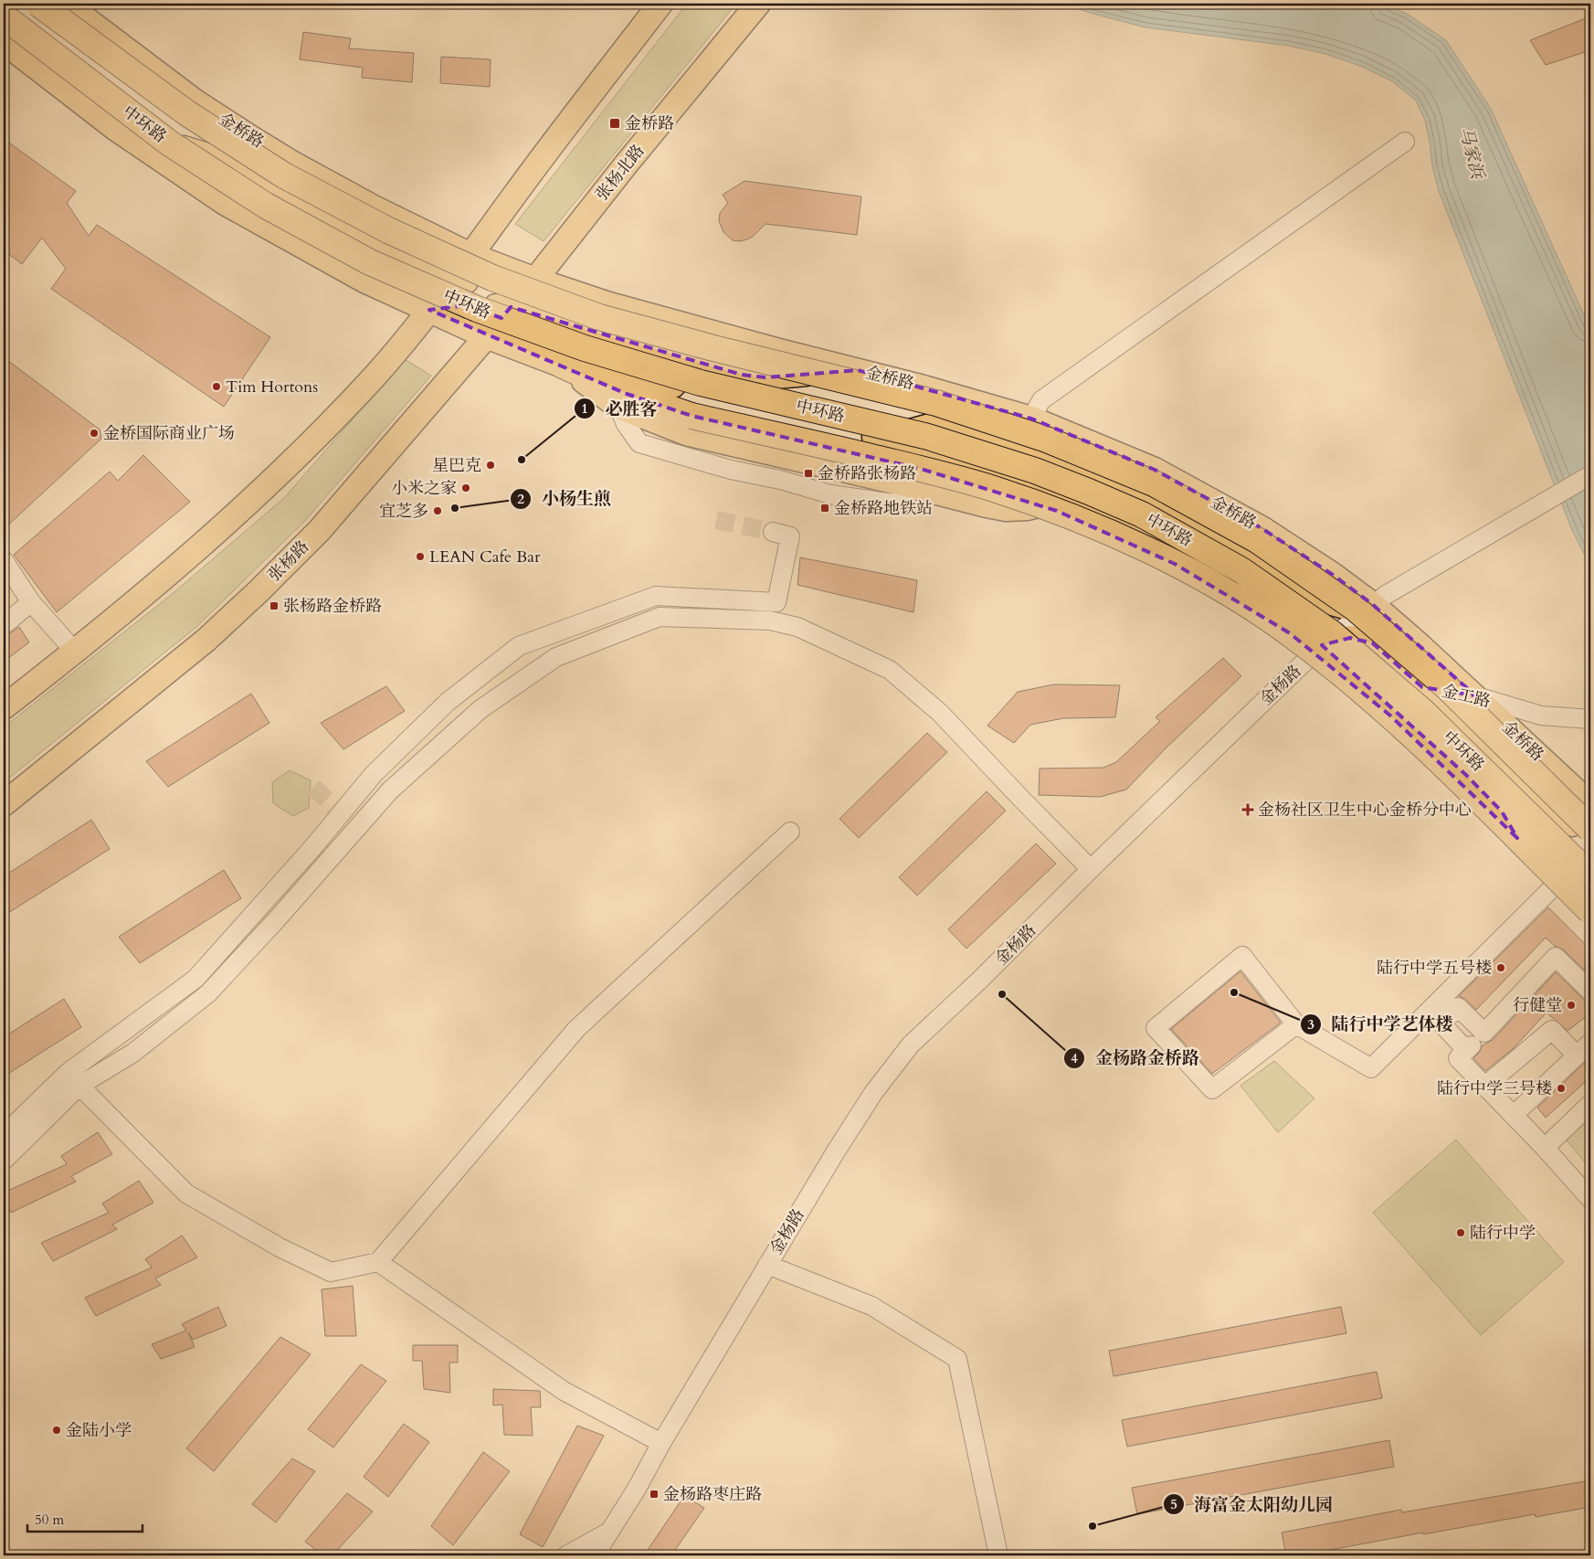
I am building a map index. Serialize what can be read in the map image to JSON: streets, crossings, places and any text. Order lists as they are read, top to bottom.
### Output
{
  "streets": {
    "highway": ["中环路"],
    "main road": ["金桥路", "张杨北路", "张杨路"],
    "street": ["金杨路", "金工路"]
  },
  "crossings": [
    ["金桥路", "张杨北路"],
    ["金桥路", "张杨路"],
    ["金桥路", "金杨路"],
    ["金桥路", "金工路"],
    ["张杨北路", "张杨路"]
  ],
  "water": ["马家浜"],
  "places": {
    "transit": [
      "金桥路",
      "金桥路张杨路",
      "金桥路地铁站",
      "张杨路金桥路",
      "金杨路枣庄路"
    ],
    "other": [
      "Tim Hortons",
      "金桥国际商业广场",
      "必胜客",
      "星巴克",
      "小米之家",
      "小杨生煎",
      "宜芝多",
      "LEAN Cafe Bar",
      "陆行中学五号楼",
      "陆行中学艺体楼",
      "金杨路金桥路",
      "行健堂",
      "陆行中学三号楼",
      "陆行中学",
      "金陆小学",
      "海富金太阳幼儿园"
    ],
    "health": ["金杨社区卫生中心金桥分中心"]
  },
  "scale_bar": "50 m"
}
